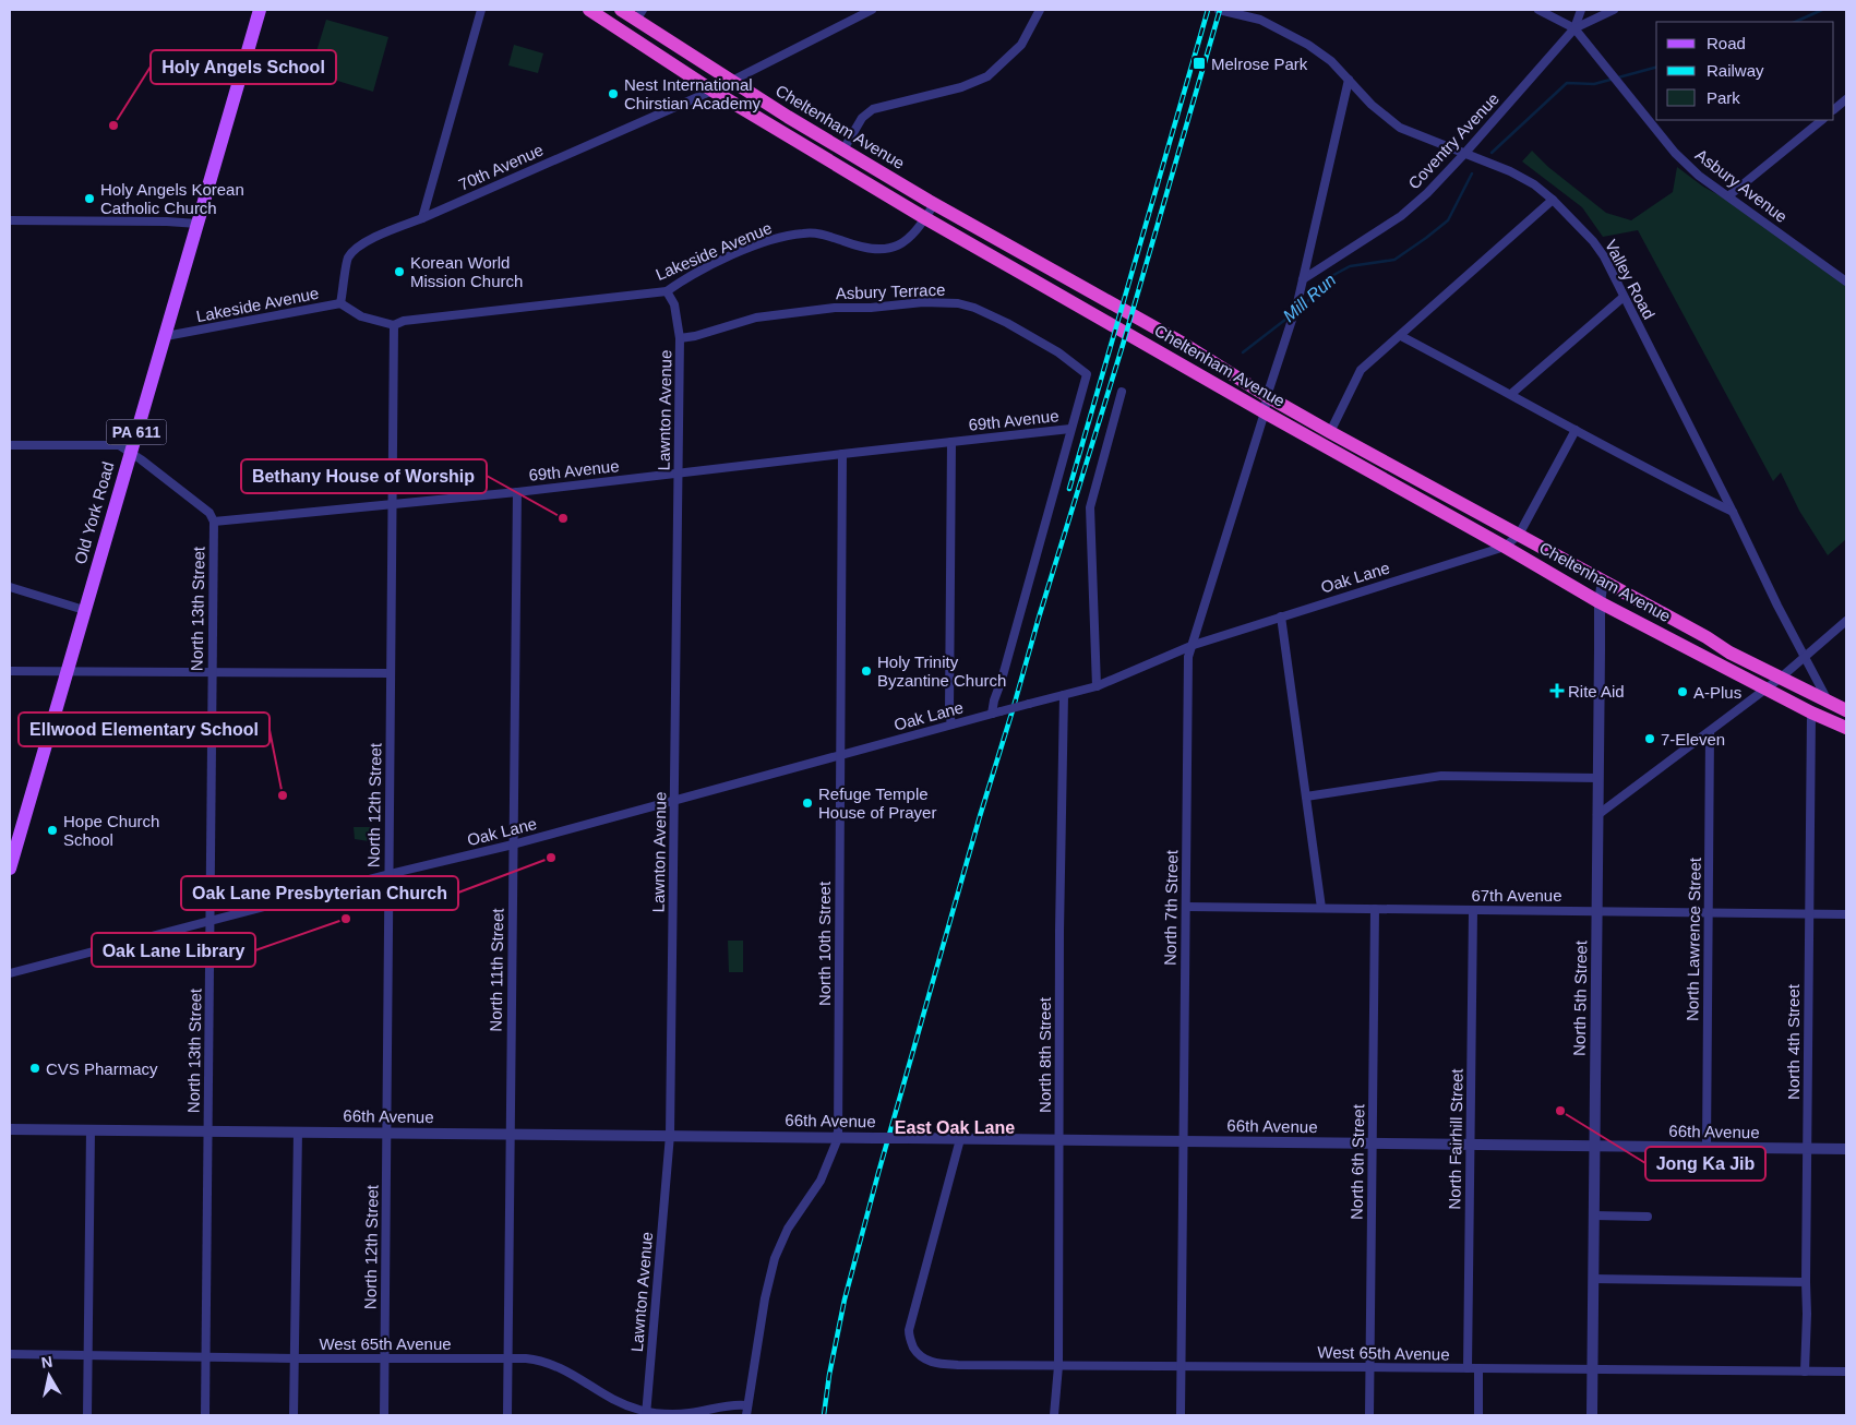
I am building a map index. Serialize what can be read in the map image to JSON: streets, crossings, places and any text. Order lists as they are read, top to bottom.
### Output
{
  "streets": {
    "highway": ["Cheltenham Avenue"],
    "main road": ["PA 611", "Old York Road"],
    "street": [
      "Coventry Avenue",
      "70th Avenue",
      "Asbury Avenue",
      "Lakeside Avenue",
      "Valley Road",
      "Asbury Terrace",
      "Lawnton Avenue",
      "69th Avenue",
      "Oak Lane",
      "North 13th Street",
      "North 12th Street",
      "67th Avenue",
      "North 7th Street",
      "North Lawrence Street",
      "North 10th Street",
      "North 11th Street",
      "North 5th Street",
      "North 4th Street",
      "North 8th Street",
      "66th Avenue",
      "North Fairhill Street",
      "North 6th Street",
      "West 65th Avenue"
    ]
  },
  "crossings": [
    ["Cheltenham Avenue", "70th Avenue"],
    ["Cheltenham Avenue", "Lakeside Avenue"],
    ["Cheltenham Avenue", "Valley Road"],
    ["Cheltenham Avenue", "Oak Lane"],
    ["Cheltenham Avenue", "North 7th Street"],
    ["Cheltenham Avenue", "North 5th Street"],
    ["Cheltenham Avenue", "North 4th Street"],
    ["Coventry Avenue", "Asbury Avenue"],
    ["Coventry Avenue", "Valley Road"],
    ["Coventry Avenue", "North 7th Street"],
    ["70th Avenue", "Lakeside Avenue"],
    ["Lakeside Avenue", "Lawnton Avenue"],
    ["Lakeside Avenue", "Old York Road"],
    ["Lakeside Avenue", "North 12th Street"],
    ["Valley Road", "North 7th Street"],
    ["Asbury Terrace", "Lawnton Avenue"],
    ["Asbury Terrace", "69th Avenue"],
    ["Lawnton Avenue", "69th Avenue"],
    ["Lawnton Avenue", "Oak Lane"],
    ["Lawnton Avenue", "66th Avenue"],
    ["Lawnton Avenue", "West 65th Avenue"],
    ["69th Avenue", "North 13th Street"],
    ["69th Avenue", "North 12th Street"],
    ["69th Avenue", "North 10th Street"],
    ["69th Avenue", "North 11th Street"],
    ["Oak Lane", "North 13th Street"],
    ["Oak Lane", "North 12th Street"],
    ["Oak Lane", "North 7th Street"],
    ["Oak Lane", "North 10th Street"],
    ["Oak Lane", "North 11th Street"],
    ["Oak Lane", "North 8th Street"],
    ["North 13th Street", "66th Avenue"],
    ["North 13th Street", "West 65th Avenue"],
    ["North 12th Street", "66th Avenue"],
    ["North 12th Street", "West 65th Avenue"],
    ["67th Avenue", "North 7th Street"],
    ["67th Avenue", "North Lawrence Street"],
    ["67th Avenue", "North 5th Street"],
    ["67th Avenue", "North 4th Street"],
    ["67th Avenue", "North Fairhill Street"],
    ["67th Avenue", "North 6th Street"],
    ["North 7th Street", "66th Avenue"],
    ["North 7th Street", "West 65th Avenue"],
    ["North Lawrence Street", "66th Avenue"],
    ["North 10th Street", "66th Avenue"],
    ["North 10th Street", "West 65th Avenue"],
    ["North 11th Street", "66th Avenue"],
    ["North 11th Street", "West 65th Avenue"],
    ["North 5th Street", "66th Avenue"],
    ["North 5th Street", "West 65th Avenue"],
    ["North 4th Street", "66th Avenue"],
    ["North 4th Street", "West 65th Avenue"],
    ["North 8th Street", "66th Avenue"],
    ["North 8th Street", "West 65th Avenue"],
    ["66th Avenue", "North Fairhill Street"],
    ["66th Avenue", "North 6th Street"],
    ["66th Avenue", "West 65th Avenue"],
    ["North Fairhill Street", "West 65th Avenue"],
    ["North 6th Street", "West 65th Avenue"]
  ],
  "districts": ["East Oak Lane"],
  "water": ["Mill Run"],
  "places": {
    "transit": ["Melrose Park"],
    "other": [
      "Nest International Chirstian Academy",
      "Holy Angels School",
      "Holy Angels Korean Catholic Church",
      "Korean World Mission Church",
      "Bethany House of Worship",
      "Holy Trinity Byzantine Church",
      "A-Plus",
      "7-Eleven",
      "Ellwood Elementary School",
      "Refuge Temple House of Prayer",
      "Hope Church School",
      "Oak Lane Presbyterian Church",
      "Oak Lane Library",
      "CVS Pharmacy",
      "Jong Ka Jib"
    ],
    "health": ["Rite Aid"]
  },
  "legend": ["Road", "Railway", "Park"],
  "north": "top"
}
